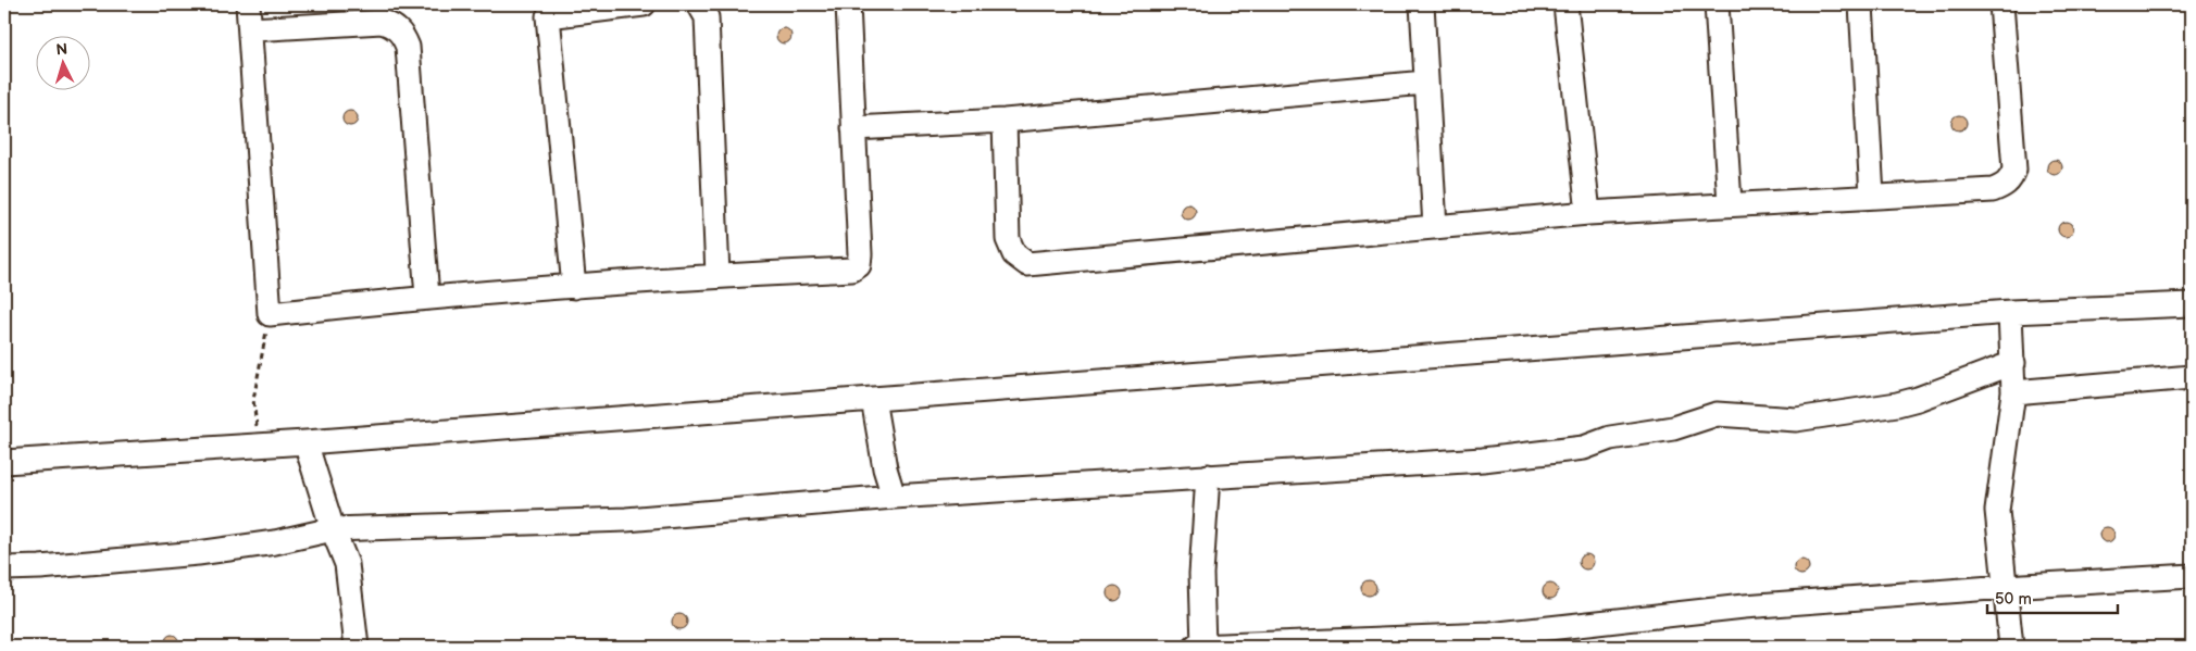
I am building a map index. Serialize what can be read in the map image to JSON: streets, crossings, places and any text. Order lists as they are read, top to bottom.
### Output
{
  "scale_bar": "50 m",
  "north": "top"
}
